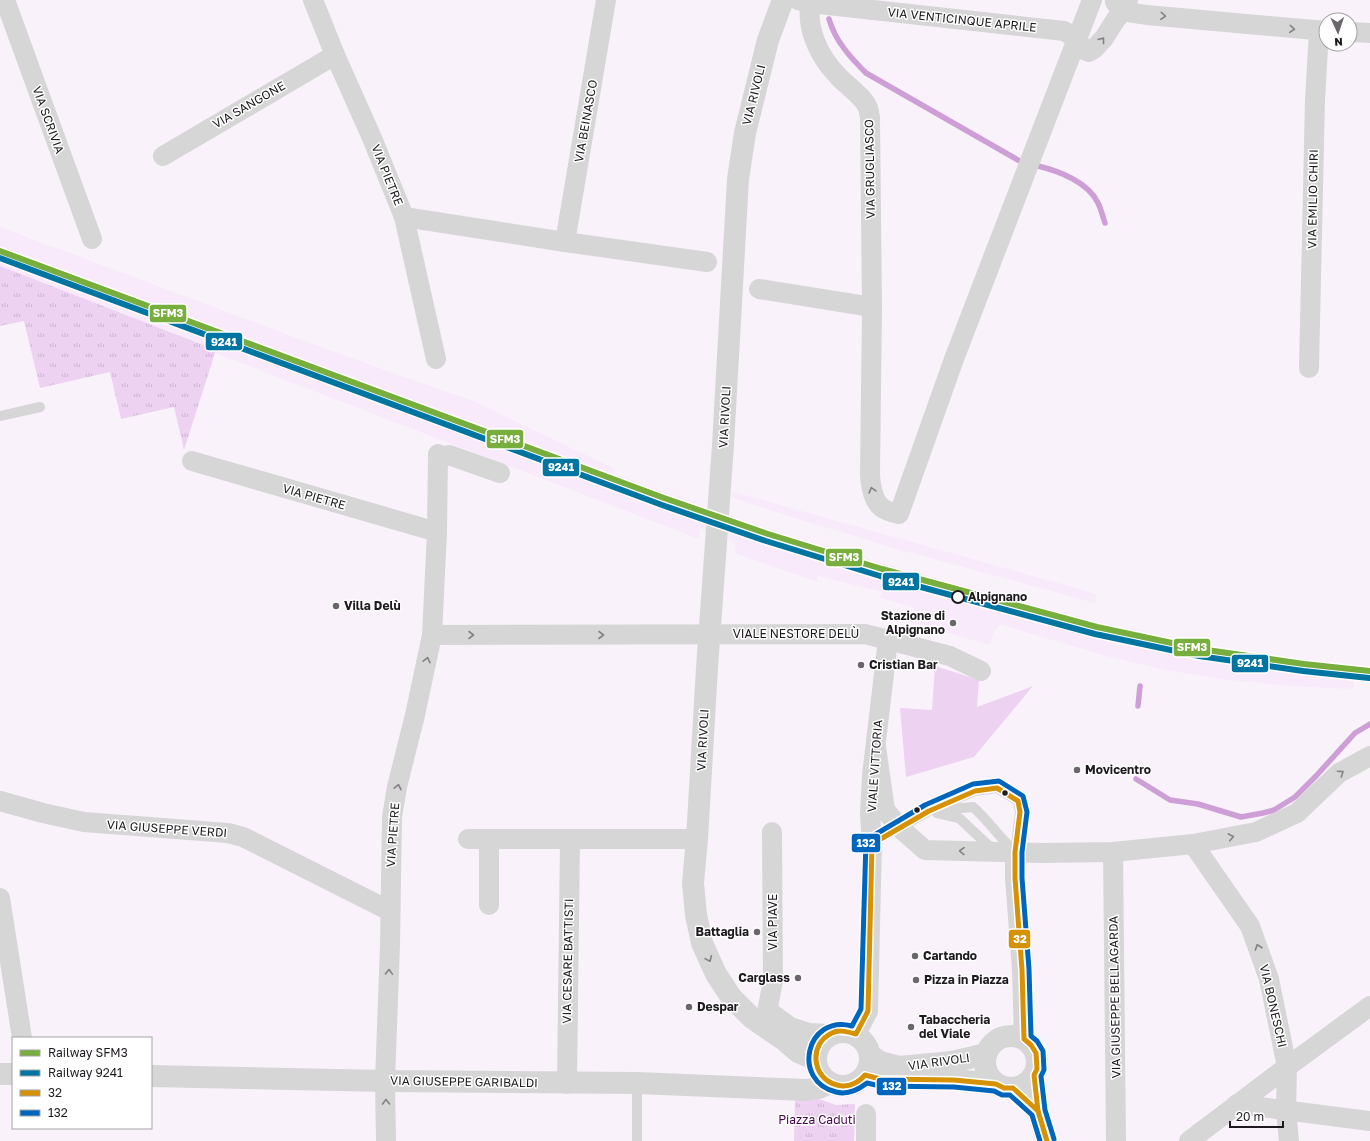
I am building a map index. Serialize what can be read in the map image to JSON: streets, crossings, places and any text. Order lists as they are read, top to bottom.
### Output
{
  "streets": {
    "street": [
      "VIA VENTICINQUE APRILE",
      "VIA RIVOLI",
      "VIA SANGONE",
      "VIA SCRIVIA",
      "VIA BEINASCO",
      "VIA GRUGLIASCO",
      "VIA PIETRE",
      "VIA EMILIO CHIRI",
      "VIALE NESTORE DELÙ",
      "VIALE VITTORIA",
      "VIA GIUSEPPE VERDI",
      "VIA PIAVE",
      "VIA CESARE BATTISTI",
      "VIA GIUSEPPE BELLAGARDA",
      "VIA BONESCHI",
      "VIA GIUSEPPE GARIBALDI"
    ]
  },
  "crossings": [
    ["VIA VENTICINQUE APRILE", "VIA GRUGLIASCO"],
    ["VIA RIVOLI", "VIALE VITTORIA"],
    ["VIA RIVOLI", "VIA PIAVE"],
    ["VIA RIVOLI", "VIA GIUSEPPE GARIBALDI"],
    ["VIA SANGONE", "VIA PIETRE"],
    ["VIA PIETRE", "VIALE NESTORE DELÙ"],
    ["VIA PIETRE", "VIA GIUSEPPE VERDI"],
    ["VIA PIETRE", "VIA GIUSEPPE GARIBALDI"],
    ["VIALE NESTORE DELÙ", "VIALE VITTORIA"],
    ["VIALE VITTORIA", "VIA GIUSEPPE GARIBALDI"],
    ["VIA CESARE BATTISTI", "VIA GIUSEPPE GARIBALDI"]
  ],
  "one_way": [
    "VIA PIETRE",
    "VIA EMILIO CHIRI",
    "VIALE NESTORE DELÙ",
    "VIA BONESCHI"
  ],
  "parks": ["Piazza Caduti"],
  "places": [
    "Alpignano",
    "Villa Delù",
    "Stazione di Alpignano",
    "Cristian Bar",
    "Movicentro",
    "Battaglia",
    "Cartando",
    "Carglass",
    "Pizza in Piazza",
    "Despar",
    "Tabaccheria del Viale"
  ],
  "lines": [
    "rail line SFM3",
    "rail line 9241",
    "transit line 132",
    "transit line 32"
  ],
  "legend": [
    "Railway SFM3",
    "Railway 9241",
    "32",
    "132"
  ],
  "scale_bar": "20 m",
  "north": "bottom"
}
